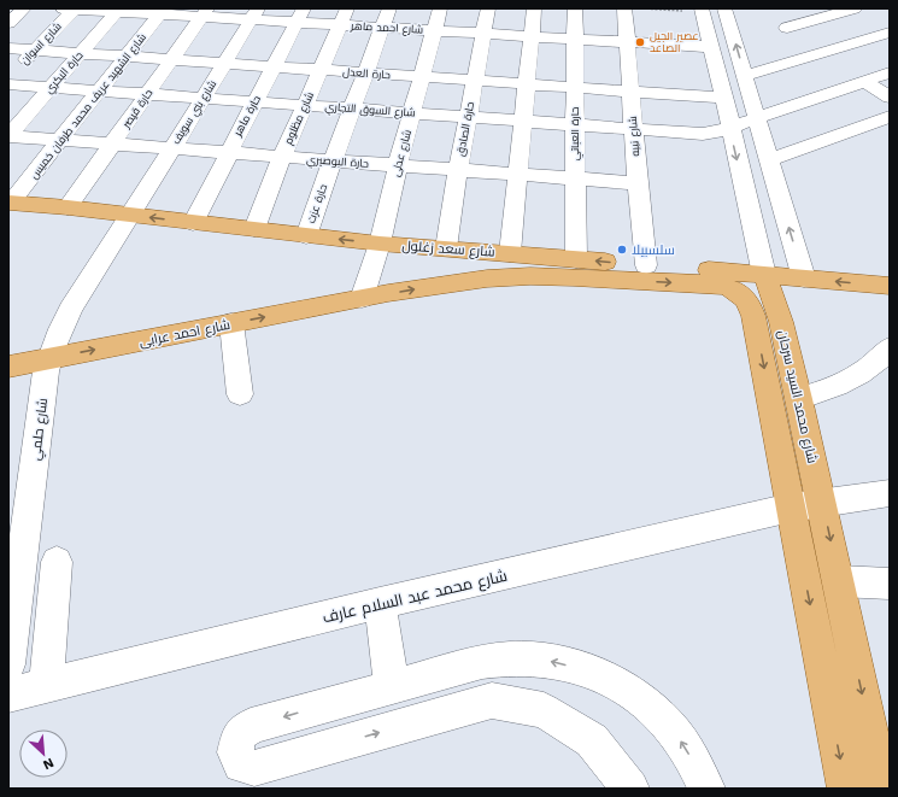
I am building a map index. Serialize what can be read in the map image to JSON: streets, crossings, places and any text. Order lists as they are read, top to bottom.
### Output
{
  "streets": {
    "main road": ["شارع سعد زغلول", "شارع احمد عرابى", "شارع محمد السيد سرحان"],
    "street": [
      "شارع احمد ماهر",
      "شارع اسوان",
      "حارة البكري",
      "حارة العدل",
      "شارع الشهيد عريف محمد طرفان خميس",
      "حارة قيصر",
      "شارع السوق التجاري",
      "شارع بني سويف",
      "حارة ماهر",
      "شارع مظلوم",
      "حارة الصادق",
      "حارة العباتي",
      "شارع نبيه",
      "شارع عدلى",
      "حارة البوصيري",
      "حارة عزت",
      "شارع حلمي",
      "شارع محمد عبد السلام عارف"
    ]
  },
  "crossings": [
    ["شارع احمد ماهر", "شارع اسوان"],
    ["شارع احمد ماهر", "حارة البكري"],
    ["شارع احمد ماهر", "شارع الشهيد عريف محمد طرفان خميس"],
    ["شارع احمد ماهر", "حارة قيصر"],
    ["شارع احمد ماهر", "شارع بني سويف"],
    ["شارع احمد ماهر", "حارة ماهر"],
    ["شارع احمد ماهر", "شارع مظلوم"],
    ["شارع احمد ماهر", "حارة الصادق"],
    ["شارع احمد ماهر", "حارة العباتي"],
    ["شارع احمد ماهر", "شارع نبيه"],
    ["شارع احمد ماهر", "شارع عدلى"],
    ["شارع احمد ماهر", "حارة عزت"],
    ["شارع احمد ماهر", "شارع محمد السيد سرحان"],
    ["شارع اسوان", "حارة العدل"],
    ["حارة البكري", "حارة العدل"],
    ["حارة البكري", "شارع السوق التجاري"],
    ["حارة البكري", "حارة البوصيري"],
    ["حارة العدل", "شارع الشهيد عريف محمد طرفان خميس"],
    ["حارة العدل", "حارة قيصر"],
    ["حارة العدل", "شارع بني سويف"],
    ["حارة العدل", "حارة ماهر"],
    ["حارة العدل", "شارع مظلوم"],
    ["حارة العدل", "حارة الصادق"],
    ["حارة العدل", "حارة العباتي"],
    ["حارة العدل", "شارع نبيه"],
    ["حارة العدل", "شارع عدلى"],
    ["حارة العدل", "حارة عزت"],
    ["حارة العدل", "شارع محمد السيد سرحان"],
    ["شارع الشهيد عريف محمد طرفان خميس", "شارع السوق التجاري"],
    ["شارع الشهيد عريف محمد طرفان خميس", "حارة البوصيري"],
    ["شارع الشهيد عريف محمد طرفان خميس", "شارع سعد زغلول"],
    ["حارة قيصر", "شارع السوق التجاري"],
    ["حارة قيصر", "حارة البوصيري"],
    ["حارة قيصر", "شارع سعد زغلول"],
    ["شارع السوق التجاري", "شارع بني سويف"],
    ["شارع السوق التجاري", "حارة ماهر"],
    ["شارع السوق التجاري", "شارع مظلوم"],
    ["شارع السوق التجاري", "حارة الصادق"],
    ["شارع السوق التجاري", "حارة العباتي"],
    ["شارع السوق التجاري", "شارع نبيه"],
    ["شارع السوق التجاري", "شارع عدلى"],
    ["شارع السوق التجاري", "حارة عزت"],
    ["شارع السوق التجاري", "شارع محمد السيد سرحان"],
    ["شارع بني سويف", "حارة البوصيري"],
    ["شارع بني سويف", "شارع سعد زغلول"],
    ["شارع بني سويف", "شارع حلمي"],
    ["حارة ماهر", "حارة البوصيري"],
    ["حارة ماهر", "شارع سعد زغلول"],
    ["شارع مظلوم", "حارة البوصيري"],
    ["شارع مظلوم", "شارع سعد زغلول"],
    ["حارة الصادق", "حارة البوصيري"],
    ["حارة الصادق", "شارع سعد زغلول"],
    ["حارة العباتي", "حارة البوصيري"],
    ["حارة العباتي", "شارع سعد زغلول"],
    ["شارع نبيه", "حارة البوصيري"],
    ["شارع نبيه", "شارع سعد زغلول"],
    ["شارع عدلى", "حارة البوصيري"],
    ["شارع عدلى", "شارع سعد زغلول"],
    ["شارع عدلى", "شارع احمد عرابى"],
    ["حارة البوصيري", "حارة عزت"],
    ["حارة عزت", "شارع سعد زغلول"],
    ["شارع سعد زغلول", "شارع احمد عرابى"],
    ["شارع سعد زغلول", "شارع محمد السيد سرحان"],
    ["شارع سعد زغلول", "شارع حلمي"],
    ["شارع احمد عرابى", "شارع حلمي"],
    ["شارع محمد السيد سرحان", "شارع محمد عبد السلام عارف"]
  ],
  "one_way": ["شارع احمد عرابى", "شارع محمد السيد سرحان"],
  "places": ["عصير الجيل الصاعد", "سلسبيلا"],
  "north": "bottom right"
}
